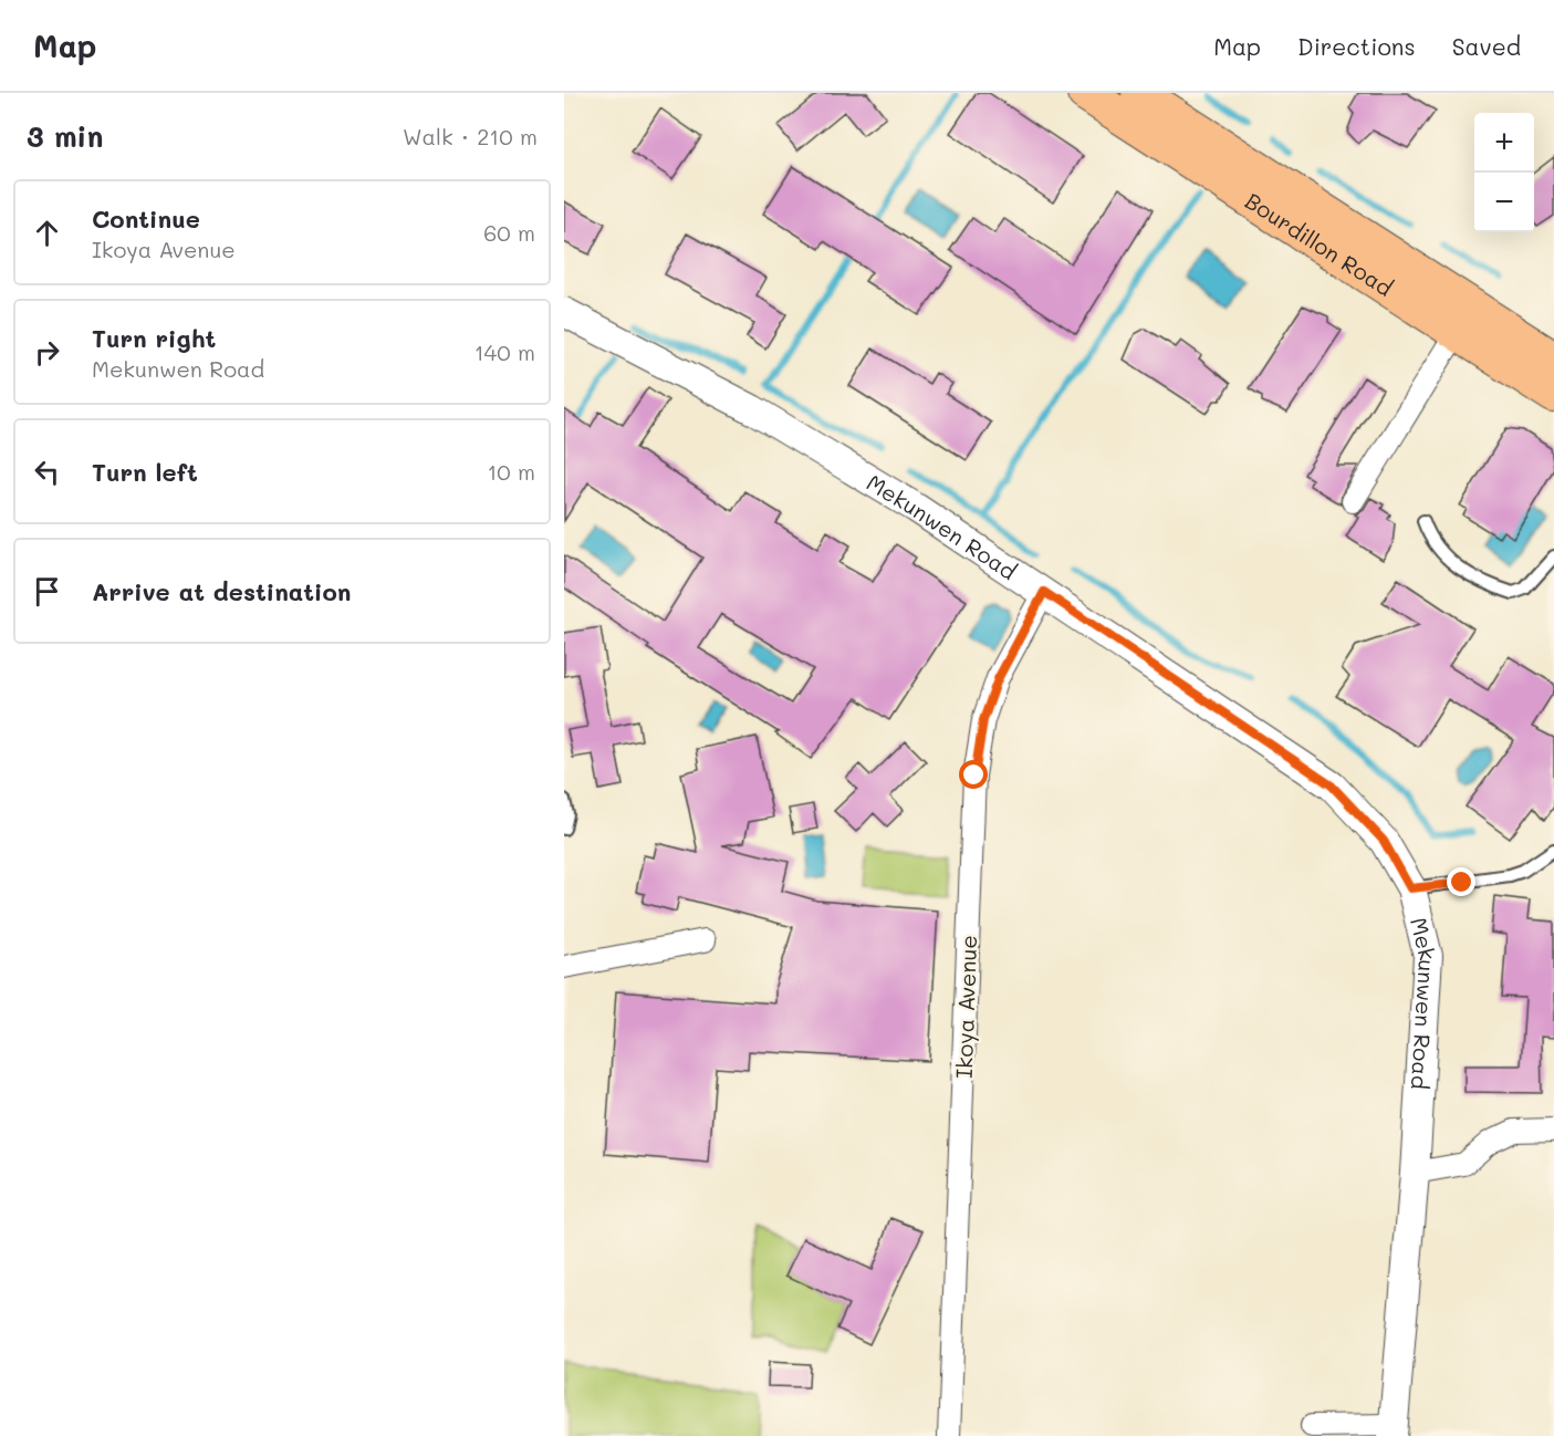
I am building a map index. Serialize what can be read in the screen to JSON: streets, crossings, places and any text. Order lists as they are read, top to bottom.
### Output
{
  "streets": {
    "main road": ["Bourdillon Road"],
    "street": ["Mekunwen Road", "Ikoya Avenue"]
  },
  "crossings": [
    ["Mekunwen Road", "Ikoya Avenue"]
  ],
  "page": {
    "header": "Map",
    "nav": ["Map", "Directions", "Saved"],
    "heading": ["3 min", "Walk · 210 m"],
    "map_buttons": ["+", "−"],
    "list": [
      ["Continue", "Ikoya Avenue", "60 m"],
      ["Turn right", "Mekunwen Road", "140 m"],
      ["Turn left", "10 m"],
      "Arrive at destination"
    ]
  }
}
